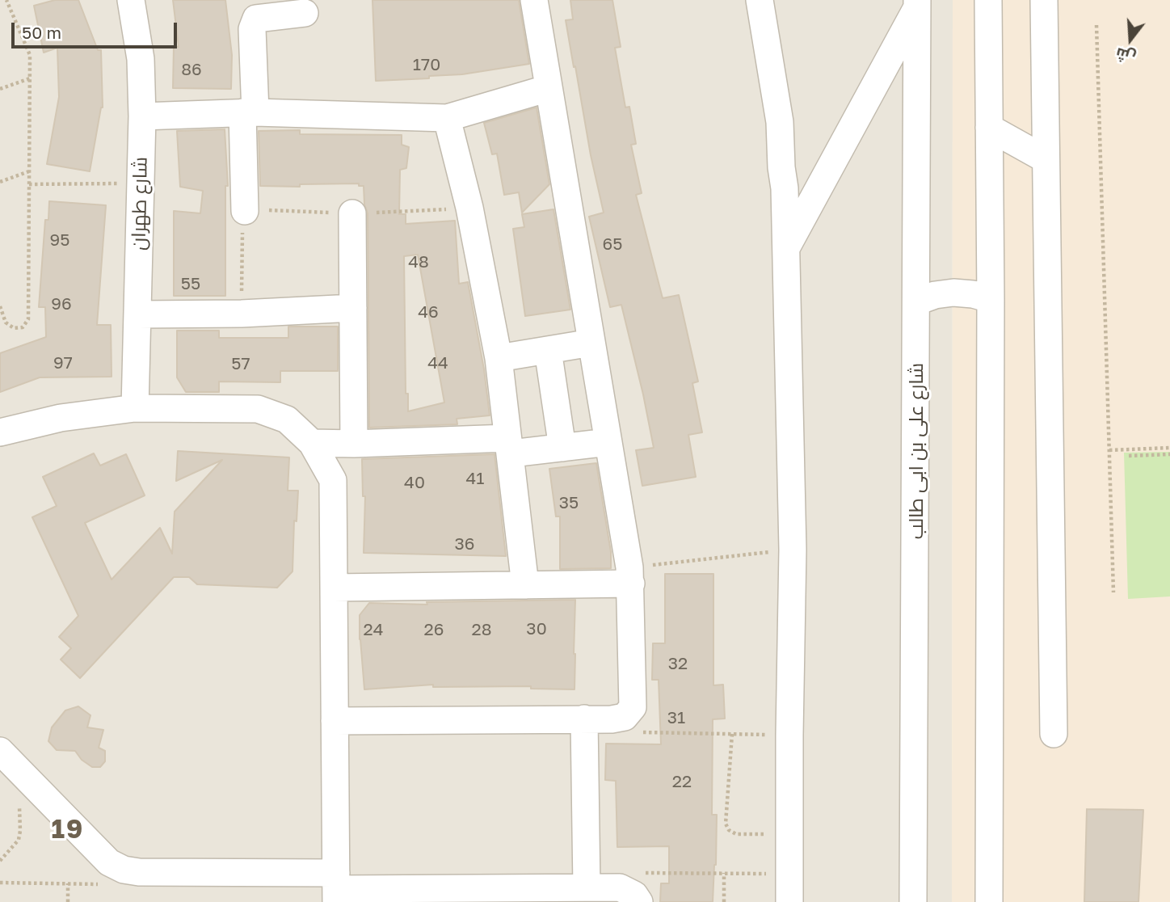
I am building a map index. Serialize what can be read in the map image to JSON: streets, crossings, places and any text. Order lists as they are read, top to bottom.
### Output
{
  "streets": {
    "street": ["شارع طهران", "شارع على بن ابى طالب"]
  },
  "districts": ["19"],
  "house_numbers": [
    "170",
    "86",
    "95",
    "65",
    "48",
    "55",
    "96",
    "46",
    "97",
    "44",
    "57",
    "41",
    "40",
    "35",
    "36",
    "30",
    "24",
    "26",
    "28",
    "32",
    "31",
    "22"
  ],
  "scale_bar": "50 m",
  "north": "bottom"
}
